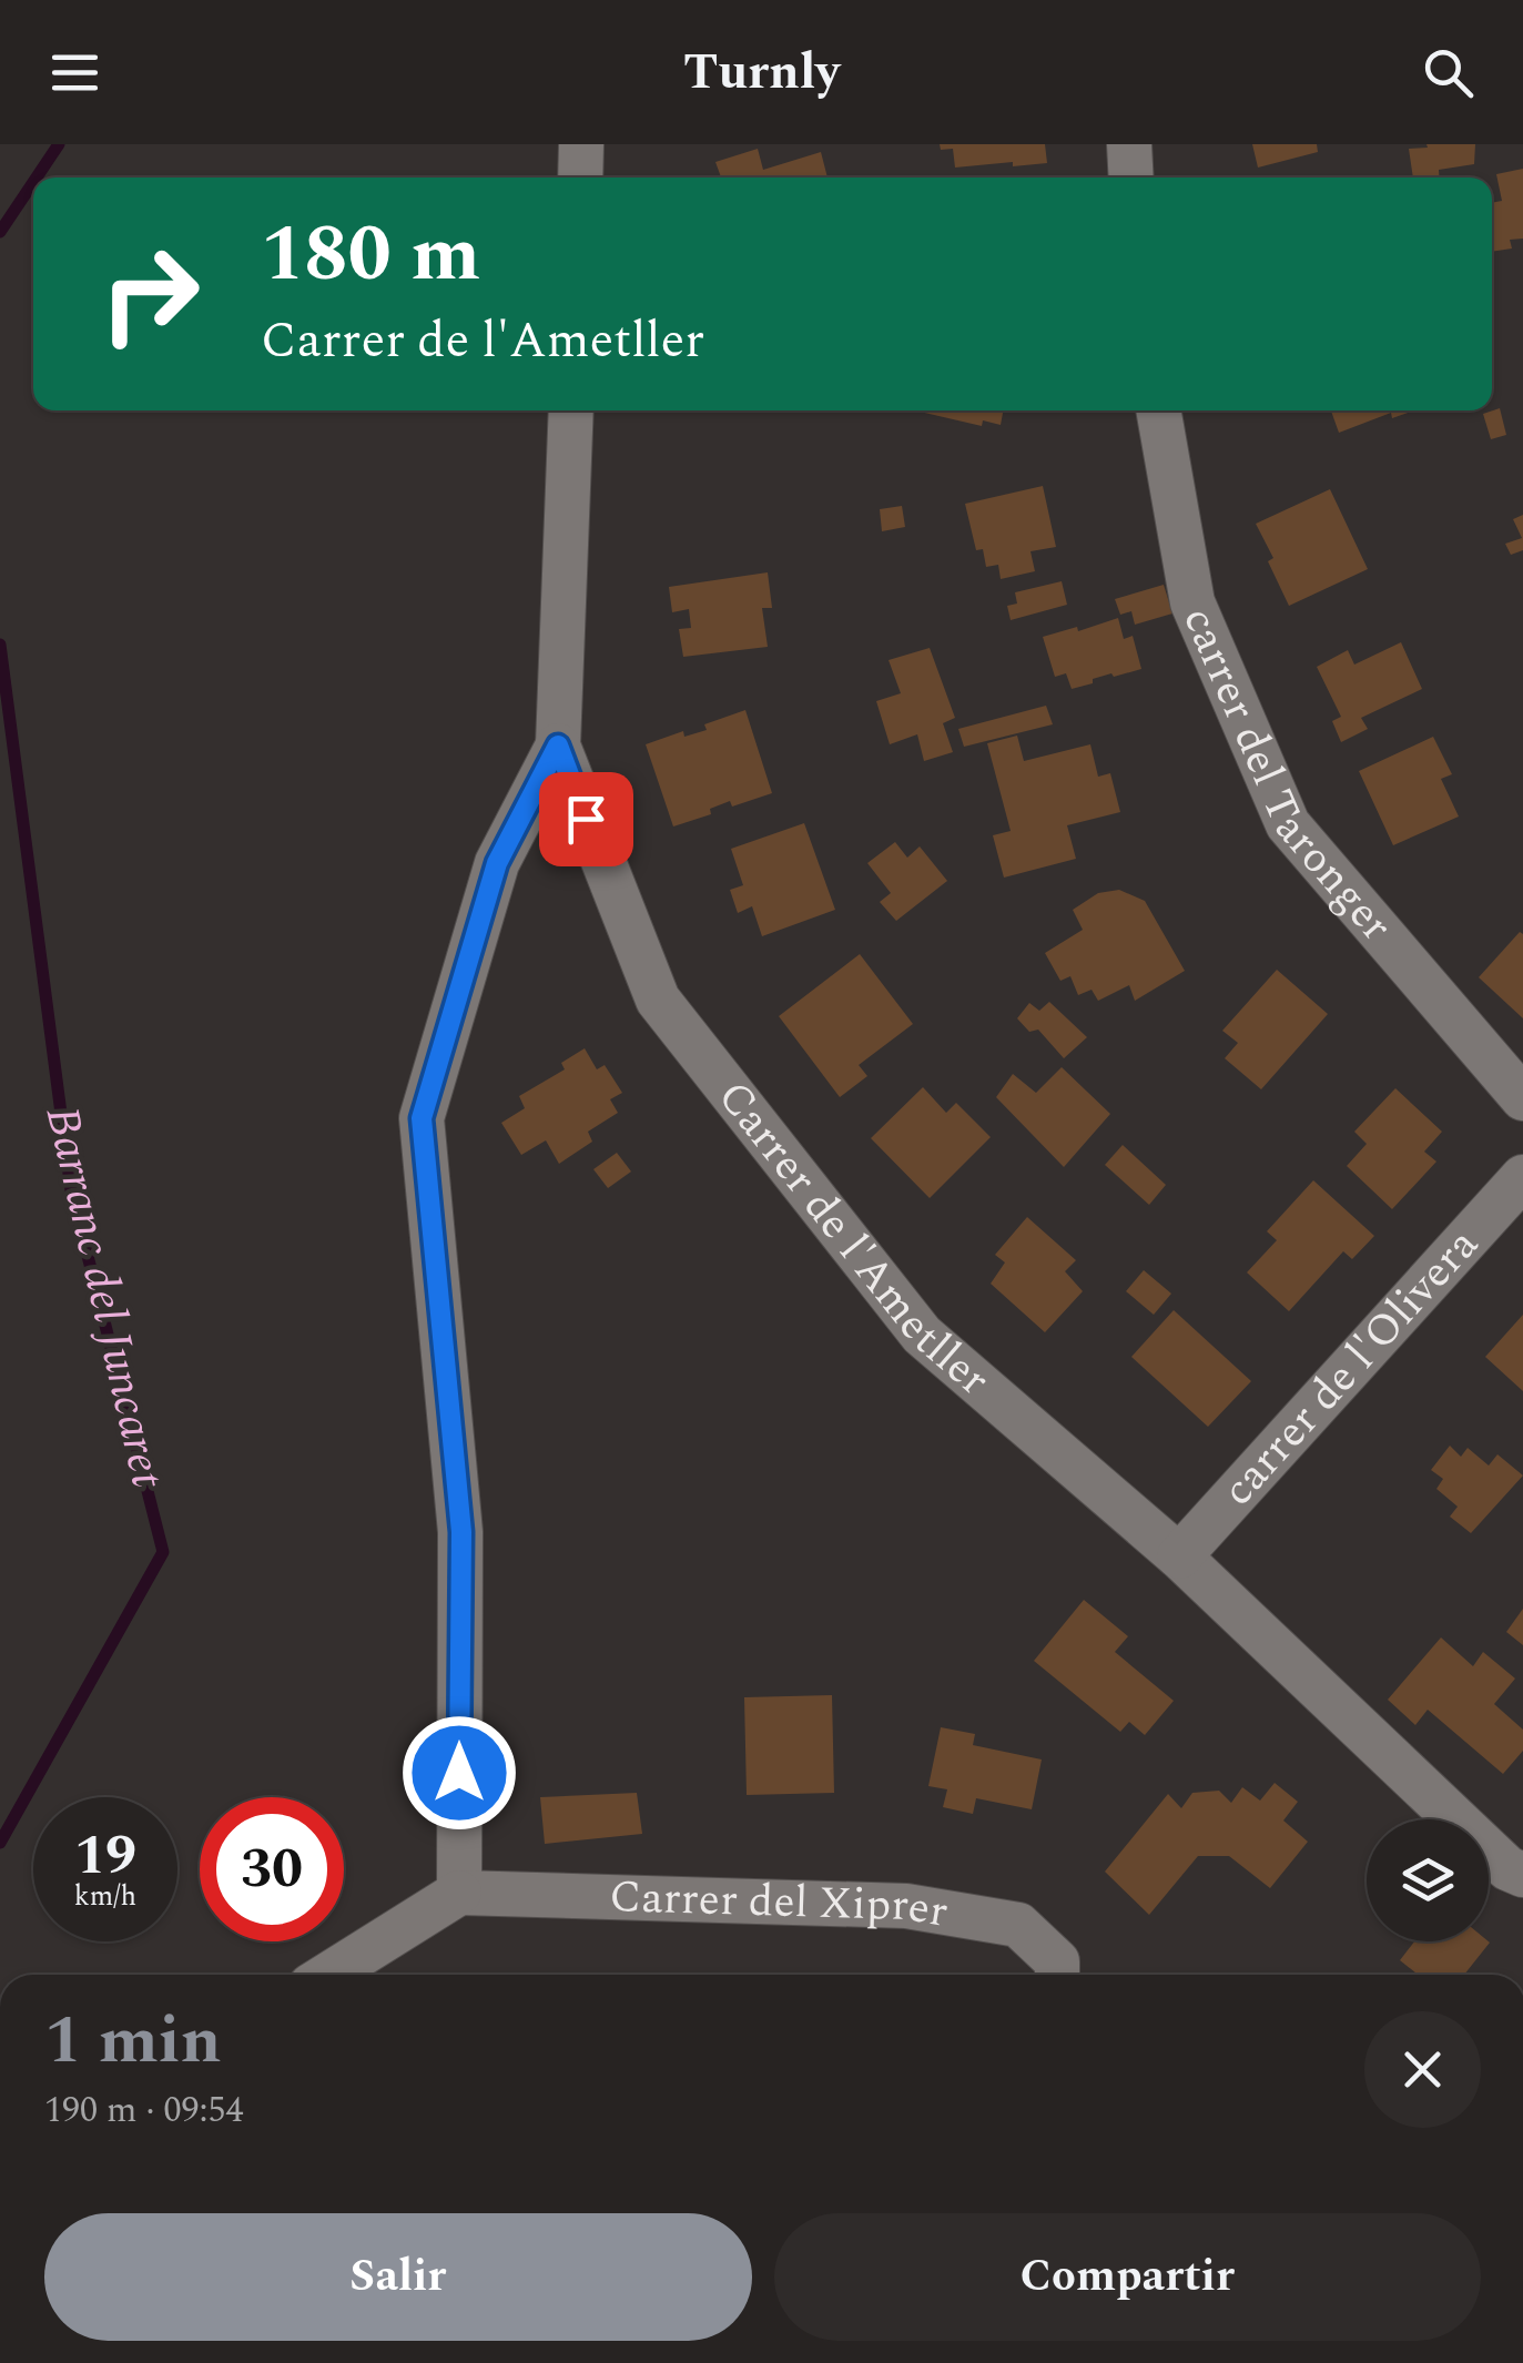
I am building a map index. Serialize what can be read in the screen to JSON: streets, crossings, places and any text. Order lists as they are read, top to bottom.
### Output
{
  "streets": {
    "street": [
      "carrer del Taronger",
      "Carrer de l'Ametller",
      "carrer de l'Olivera",
      "Carrer del Xiprer"
    ]
  },
  "crossings": [
    ["Carrer de l'Ametller", "carrer de l'Olivera"]
  ],
  "water": ["Barranc del Juncaret"],
  "page": {
    "header": "Turnly",
    "turn": ["180 m", "Carrer de l'Ametller"],
    "speed": "19 km/h",
    "limit": "30",
    "heading": ["1 min", "190 m · 09:54"],
    "buttons": ["Salir", "Compartir"]
  }
}
